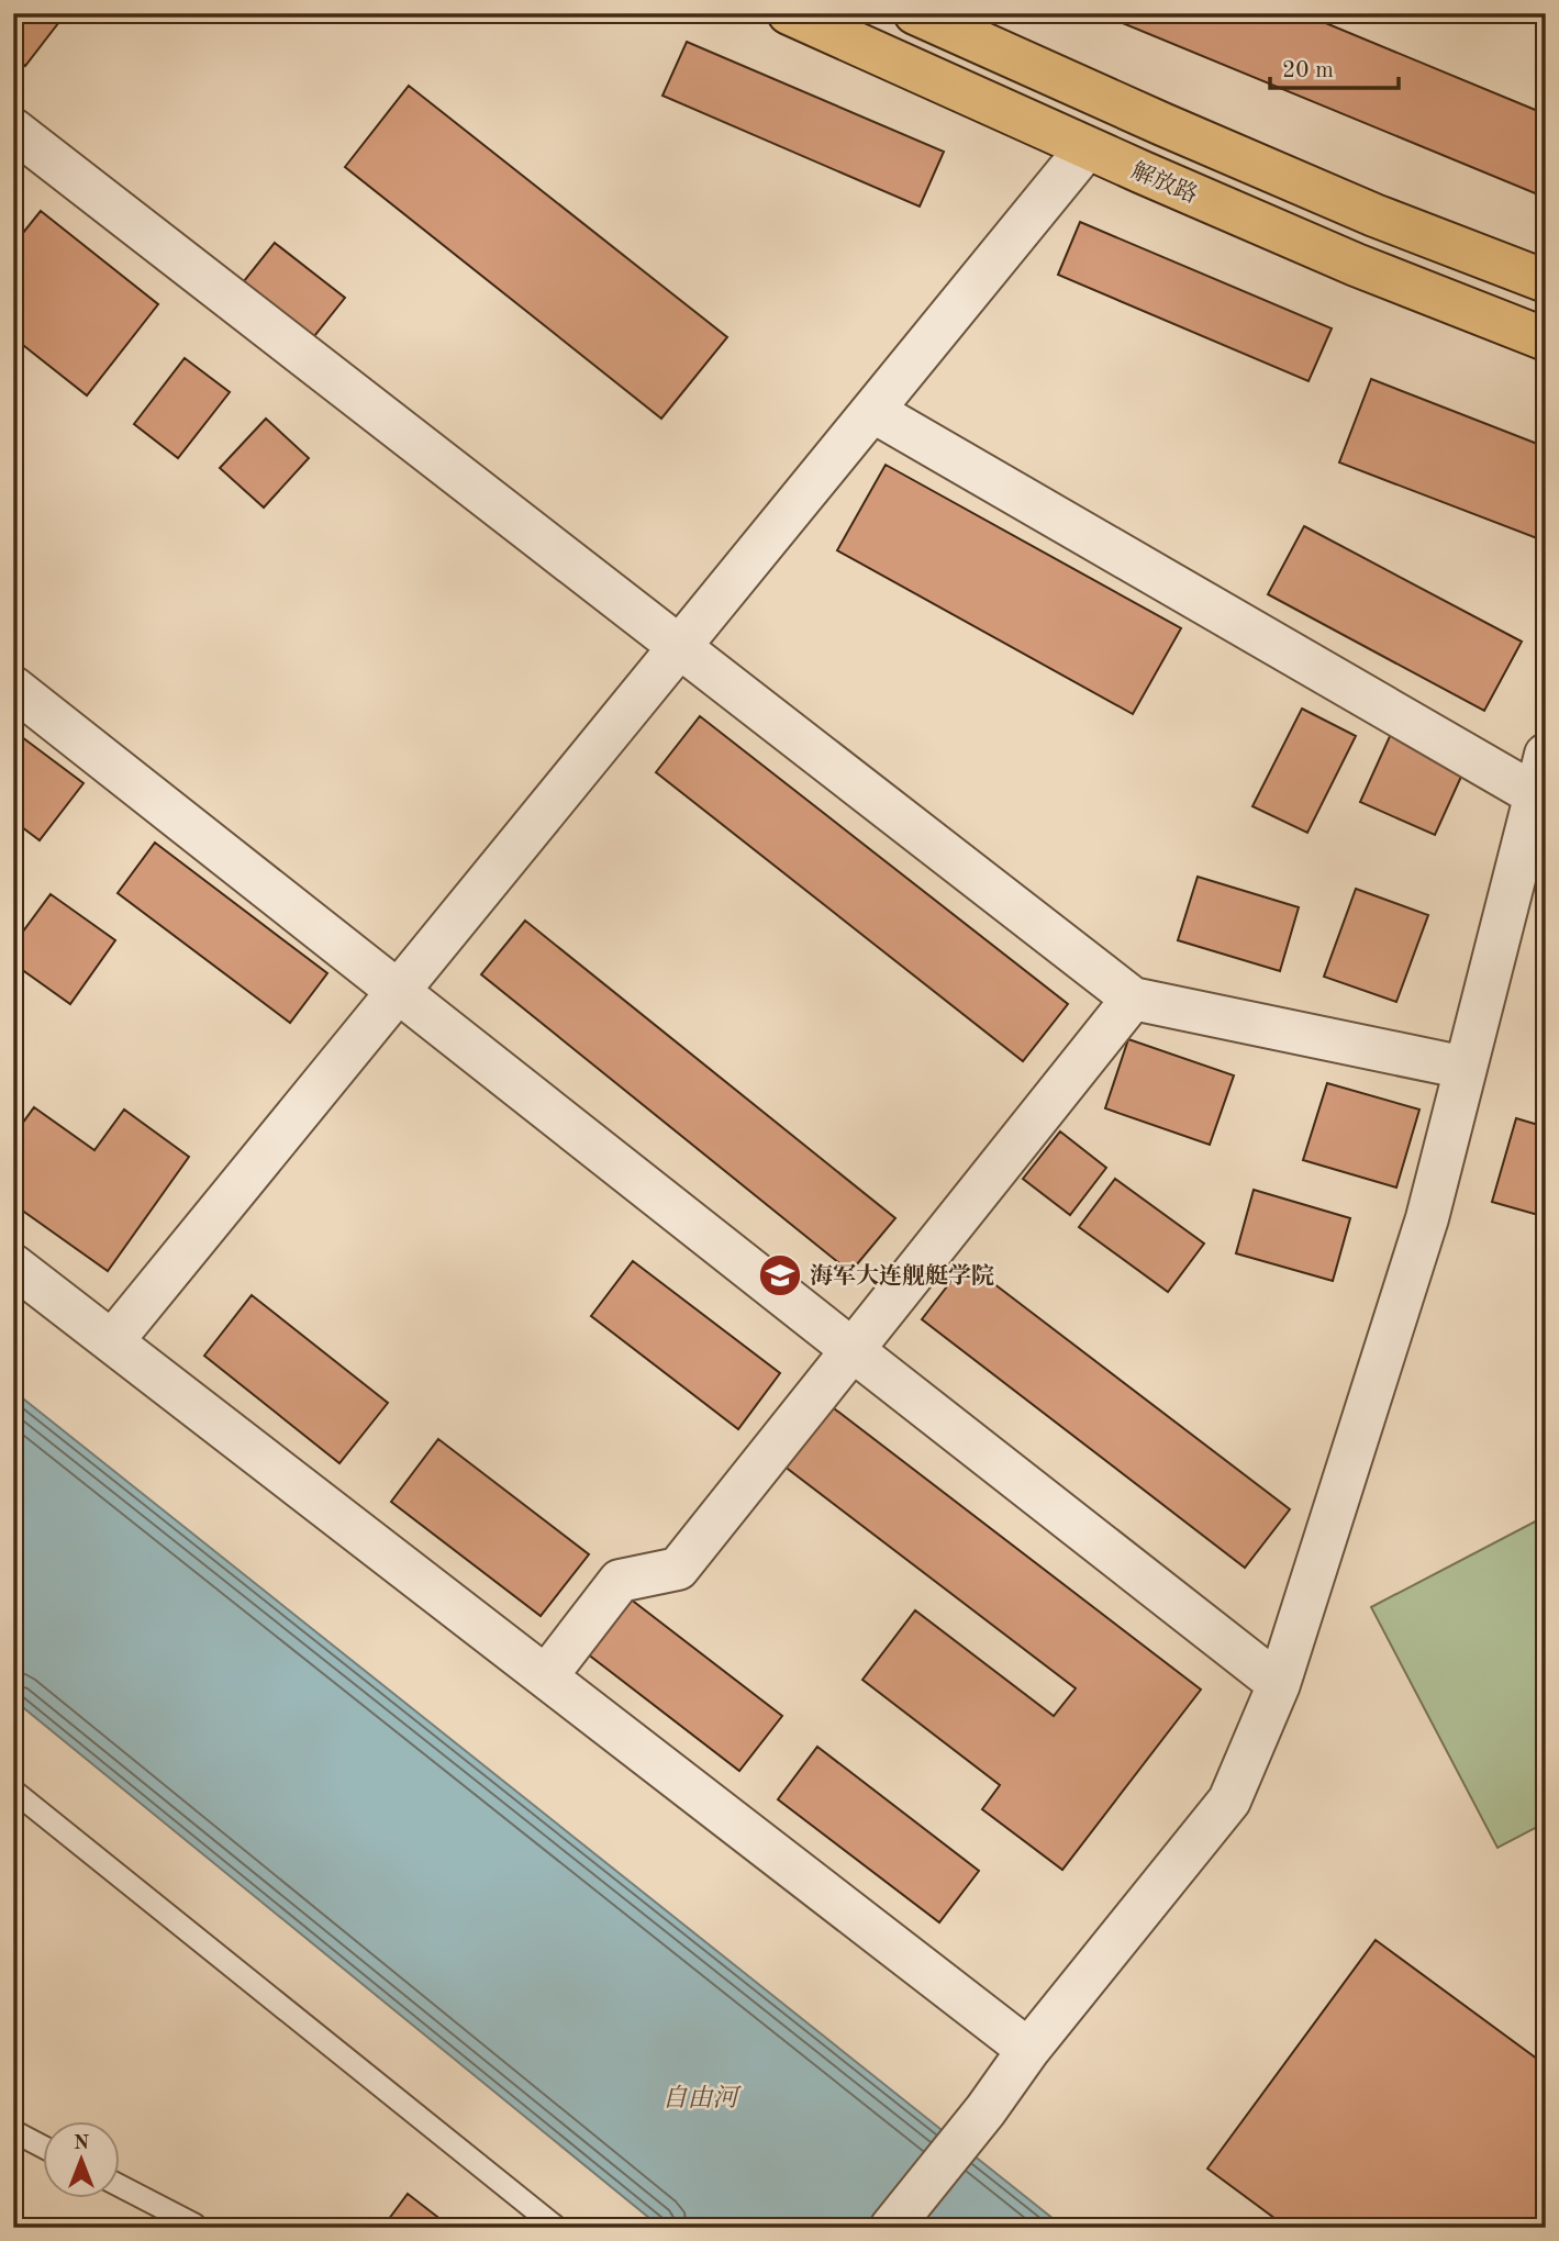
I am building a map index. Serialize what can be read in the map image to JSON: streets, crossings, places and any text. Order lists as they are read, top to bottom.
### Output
{
  "streets": {
    "main road": ["解放路"]
  },
  "water": ["自由河"],
  "places": {
    "school or university": ["海军大连舰艇学院"]
  },
  "scale_bar": "20 m",
  "north": "top"
}
